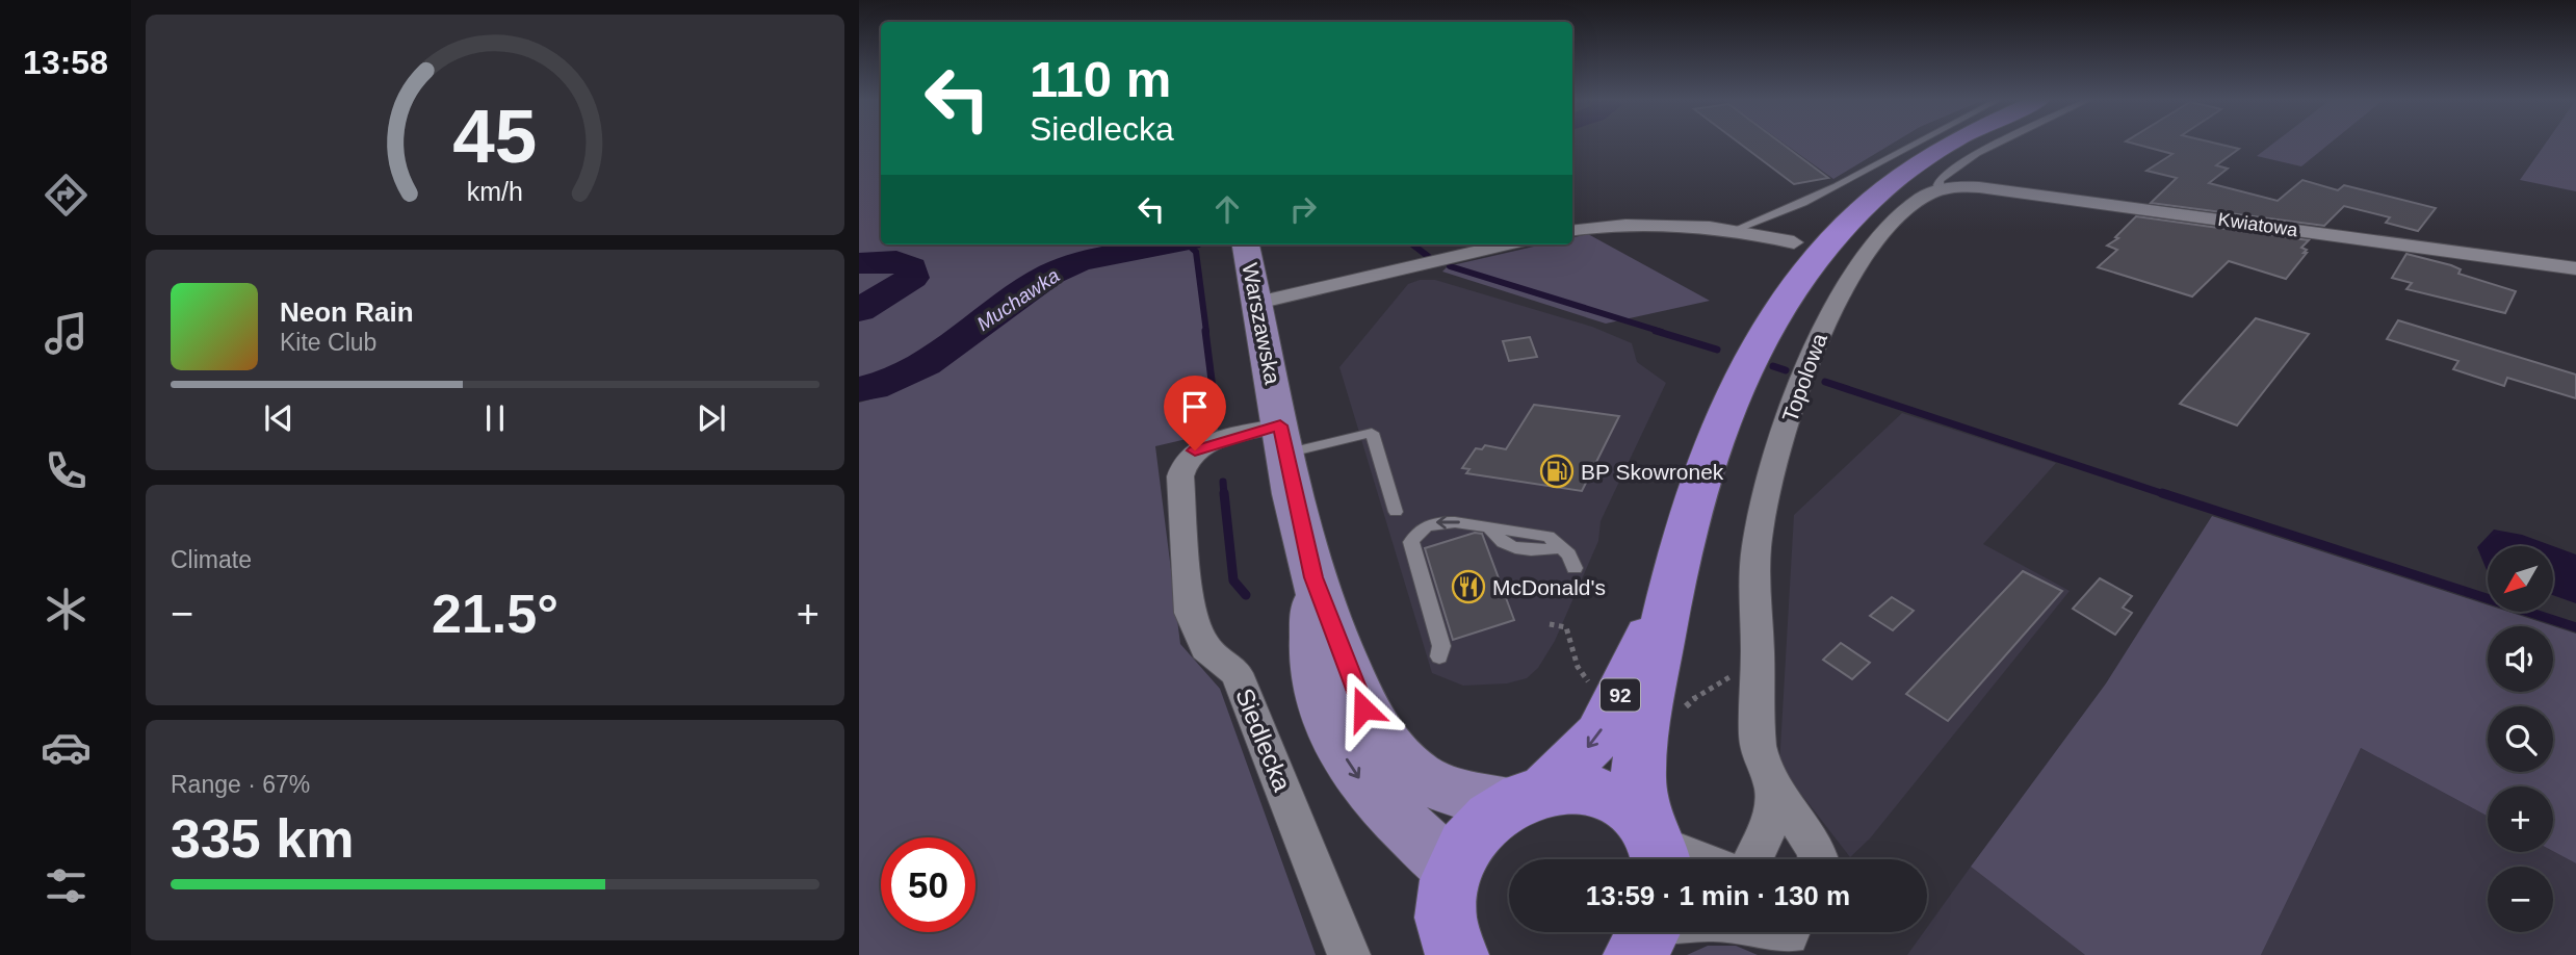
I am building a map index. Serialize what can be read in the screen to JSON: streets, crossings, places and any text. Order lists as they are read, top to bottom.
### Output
{
  "streets": {
    "main road": ["Warszawska", "92"],
    "street": ["Kwiatowa", "Topolowa", "Siedlecka"]
  },
  "crossings": [
    ["Kwiatowa", "Topolowa"],
    ["Warszawska", "92"],
    ["Warszawska", "Siedlecka"]
  ],
  "water": ["Muchawka"],
  "places": {
    "fuel station": ["BP Skowronek"],
    "restaurant": ["McDonald's"]
  },
  "north": "bottom left",
  "page": {
    "tabs": "13:58",
    "turn": ["110 m", "Siedlecka"],
    "song": ["Neon Rain", "Kite Club"],
    "tile": [
      "Climate",
      ["Range · 67%", "335 km"]
    ],
    "map_buttons": ["+", "−"],
    "heat": ["−", "21.5°", "+"],
    "limit": "50",
    "trip": "13:59 · 1 min · 130 m",
    "gauge": ["45", "km/h"]
  }
}
